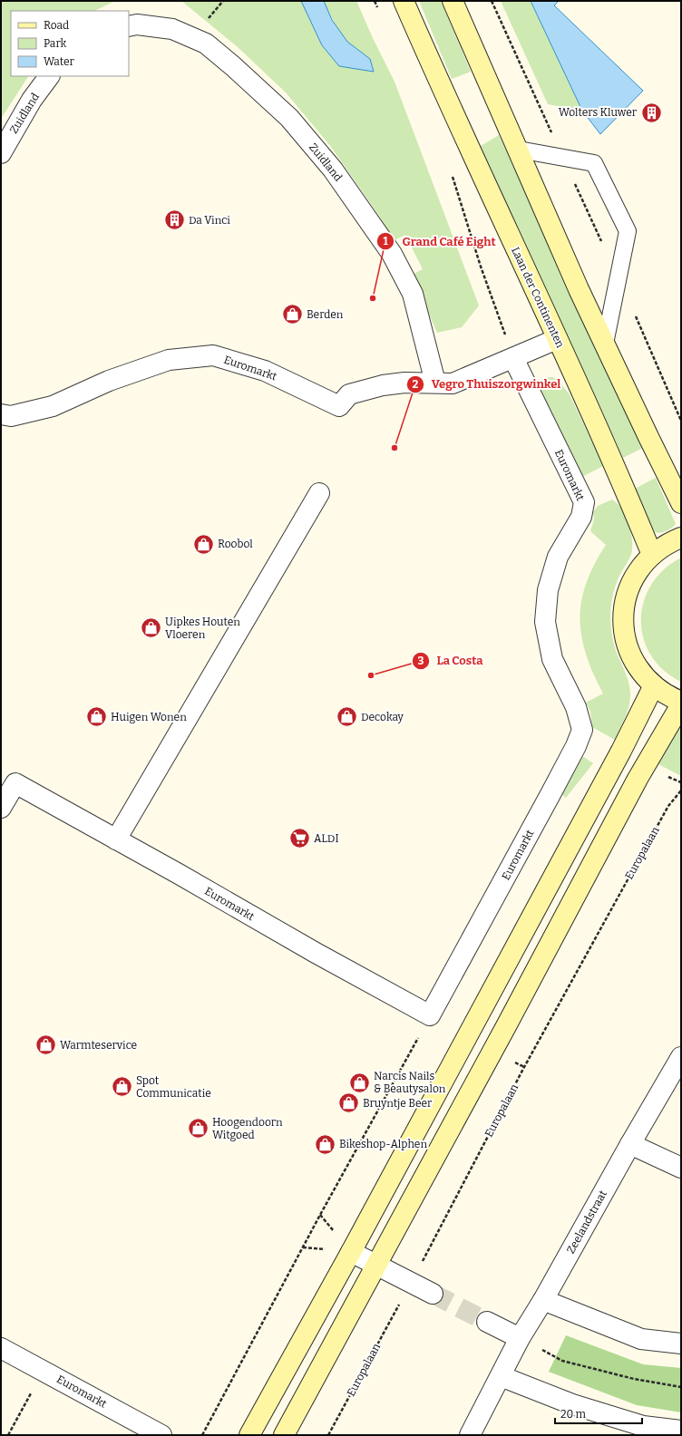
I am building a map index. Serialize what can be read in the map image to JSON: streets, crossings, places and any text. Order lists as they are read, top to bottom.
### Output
{
  "streets": {
    "street": [
      "Zuidland",
      "Laan der Continenten",
      "Euromarkt",
      "Zeelandstraat"
    ],
    "path": ["Europalaan"]
  },
  "crossings": [
    ["Zuidland", "Euromarkt"],
    ["Laan der Continenten", "Euromarkt"]
  ],
  "places": {
    "building": ["Wolters Kluwer", "Da Vinci"],
    "other": ["Grand Café Eight", "Vegro Thuiszorgwinkel", "La Costa"],
    "shop": [
      "Berden",
      "Roobol",
      "Uipkes Houten Vloeren",
      "Huigen Wonen",
      "Decokay",
      "Warmteservice",
      "Narcis Nails & Beautysalon",
      "Spot Communicatie",
      "Bruyntje Beer",
      "Hoogendoorn Witgoed",
      "Bikeshop-Alphen"
    ],
    "supermarket": ["ALDI"]
  },
  "legend": ["Road", "Park", "Water"],
  "scale_bar": "20 m"
}
